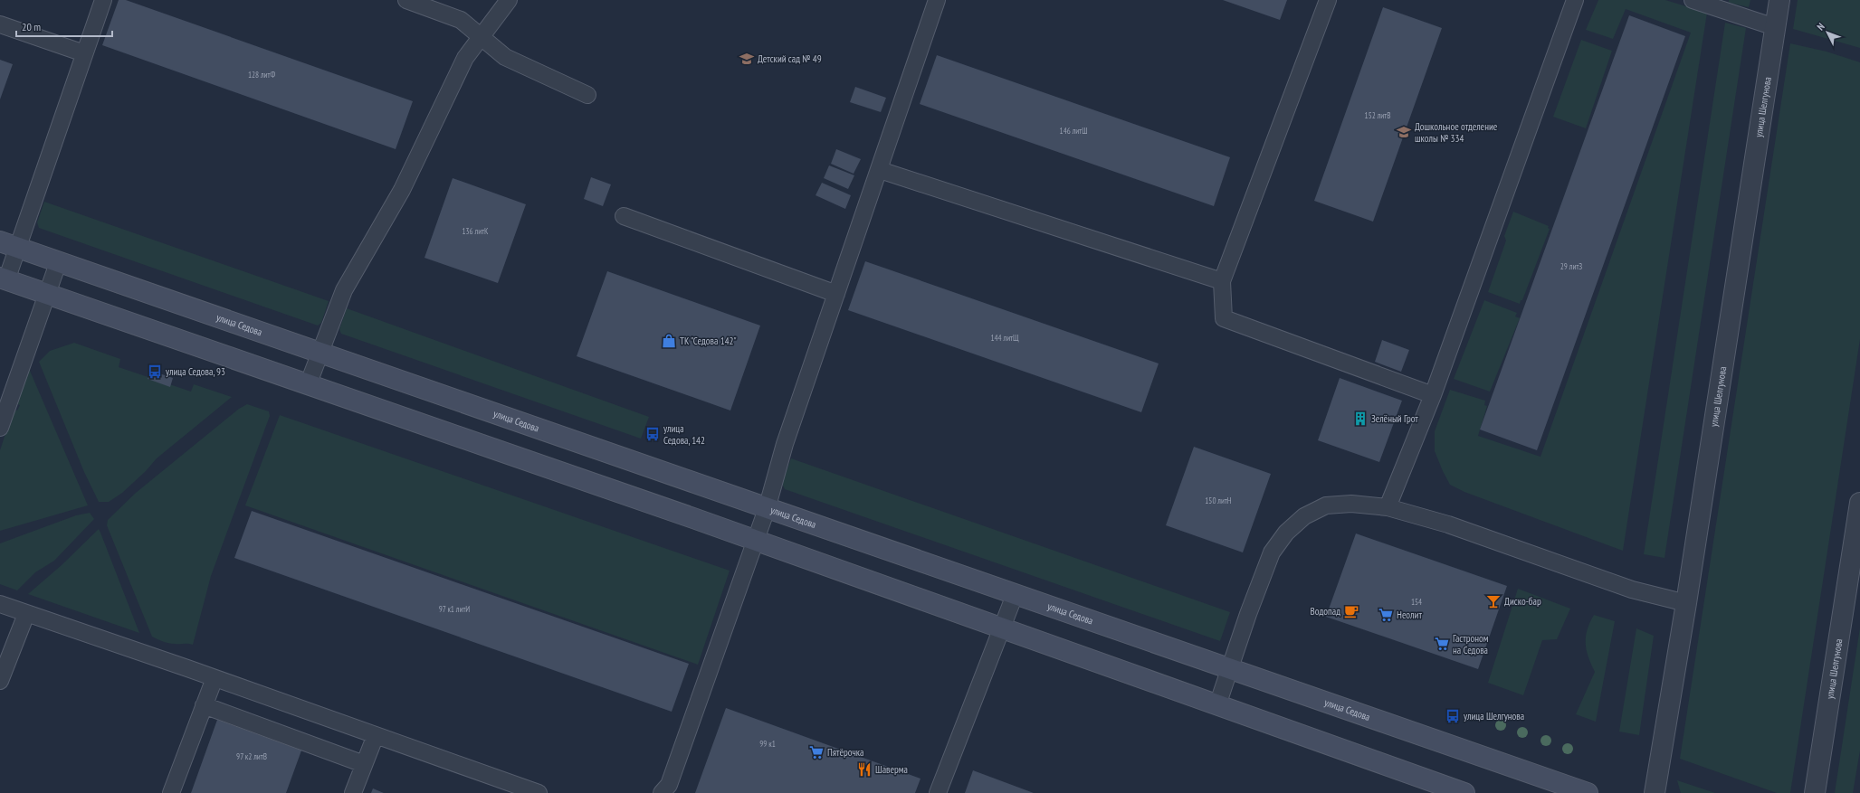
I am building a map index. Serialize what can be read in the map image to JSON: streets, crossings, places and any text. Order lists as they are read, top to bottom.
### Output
{
  "streets": {
    "main road": ["улица Седова"],
    "street": ["улица Шелгунова"]
  },
  "places": {
    "school or university": ["Детский сад № 49", "Дошкольное отделение школы № 334"],
    "shop": ["ТК \"Седова 142\""],
    "bus stop": ["улица Седова, 93", "улица Седова, 142", "улица Шелгунова"],
    "building": ["Зелёный Грот"],
    "bar": ["Диско-бар"],
    "cafe": ["Водопад"],
    "supermarket": ["Неолит", "Гастроном на Седова", "Пятёрочка"],
    "restaurant": ["Шаверма"]
  },
  "house_numbers": [
    "128 литФ",
    "152 литВ",
    "146 литШ",
    "136 литК",
    "29 литЗ",
    "144 литЩ",
    "150 литН",
    "154",
    "97 к1 литИ",
    "99 к1",
    "97 к2 литВ"
  ],
  "scale_bar": "20 m",
  "north": "top left"
}
